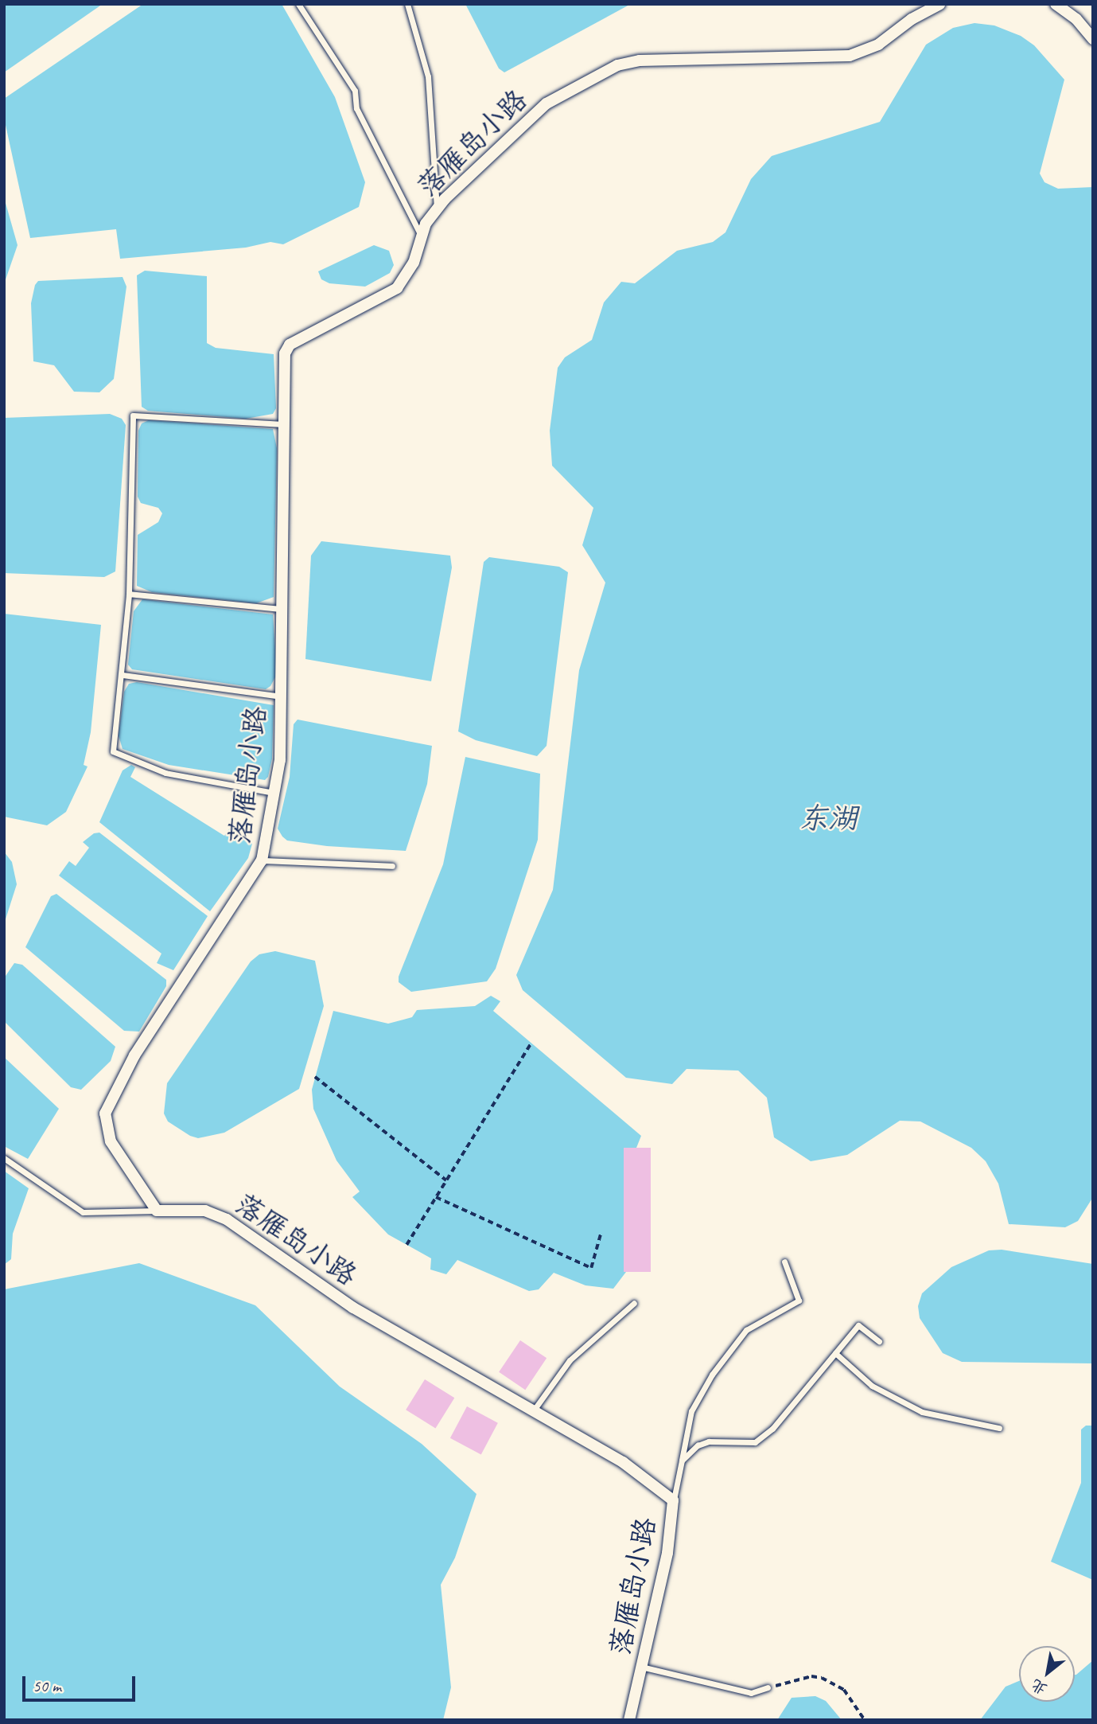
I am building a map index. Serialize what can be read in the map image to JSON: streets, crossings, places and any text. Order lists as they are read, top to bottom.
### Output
{
  "streets": {
    "street": ["落雁岛小路"]
  },
  "water": ["东湖"],
  "scale_bar": "50 m",
  "north": "bottom left"
}
